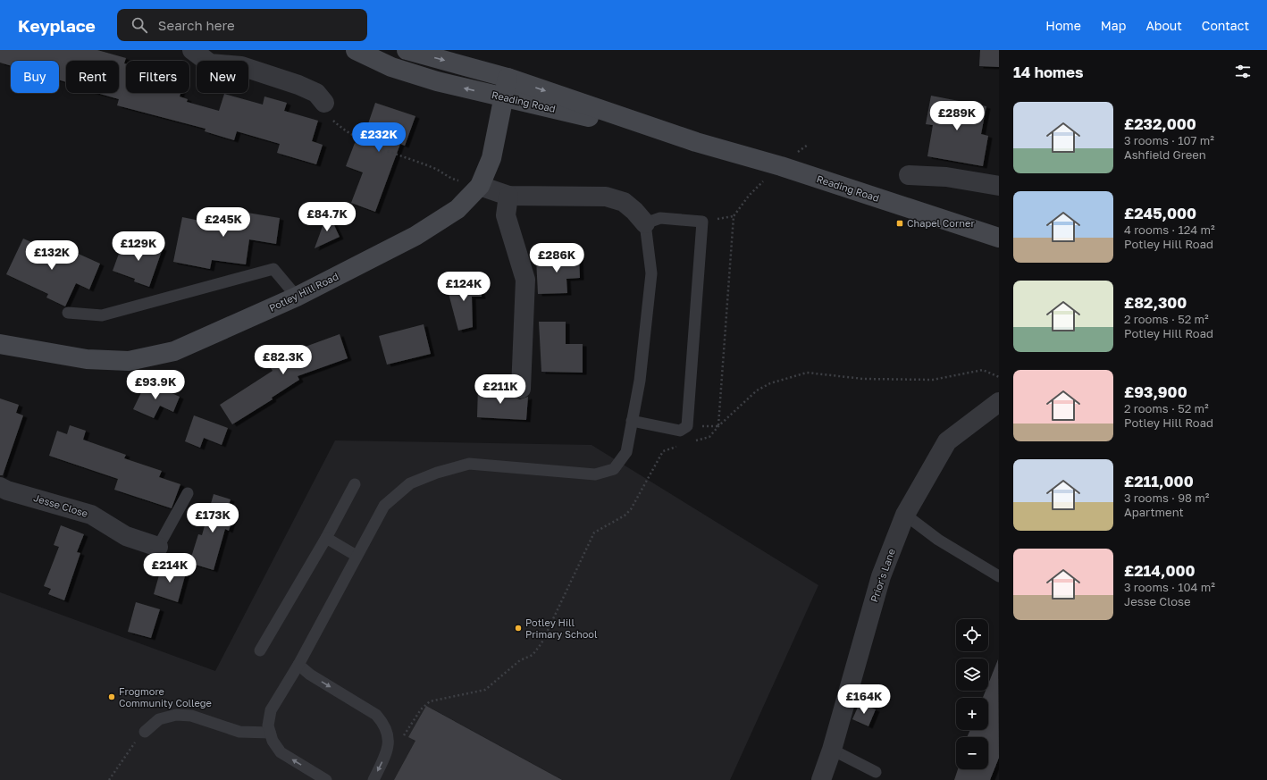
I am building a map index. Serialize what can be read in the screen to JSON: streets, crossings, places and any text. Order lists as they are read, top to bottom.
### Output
{
  "streets": {
    "main road": ["Reading Road", "Potley Hill Road"],
    "street": ["Jesse Close", "Prior's Lane"]
  },
  "crossings": [
    ["Reading Road", "Potley Hill Road"]
  ],
  "places": {
    "transit": ["Chapel Corner"],
    "other": ["Potley Hill Primary School", "Frogmore Community College"]
  },
  "page": {
    "header": "Keyplace",
    "search": "Search here",
    "nav": [
      "Home",
      "Map",
      "About",
      "Contact"
    ],
    "heading": "14 homes",
    "chip": [
      "Buy",
      "Rent",
      "Filters",
      "New"
    ],
    "list": [
      {
        "name": "£232,000",
        "note": "3 rooms · 107 m² · Ashfield Green"
      },
      {
        "name": "£245,000",
        "note": "4 rooms · 124 m² · Potley Hill Road"
      },
      {
        "name": "£82,300",
        "note": "2 rooms · 52 m² · Potley Hill Road"
      },
      {
        "name": "£93,900",
        "note": "2 rooms · 52 m² · Potley Hill Road"
      },
      {
        "name": "£211,000",
        "note": "3 rooms · 98 m² · Apartment"
      },
      {
        "name": "£214,000",
        "note": "3 rooms · 104 m² · Jesse Close"
      }
    ],
    "price": [
      "£289K",
      "£232K",
      "£84.7K",
      "£245K",
      "£129K",
      "£132K",
      "£286K",
      "£124K",
      "£82.3K",
      "£93.9K",
      "£211K",
      "£173K",
      "£214K",
      "£164K"
    ],
    "map_buttons": ["+", "−"]
  }
}
